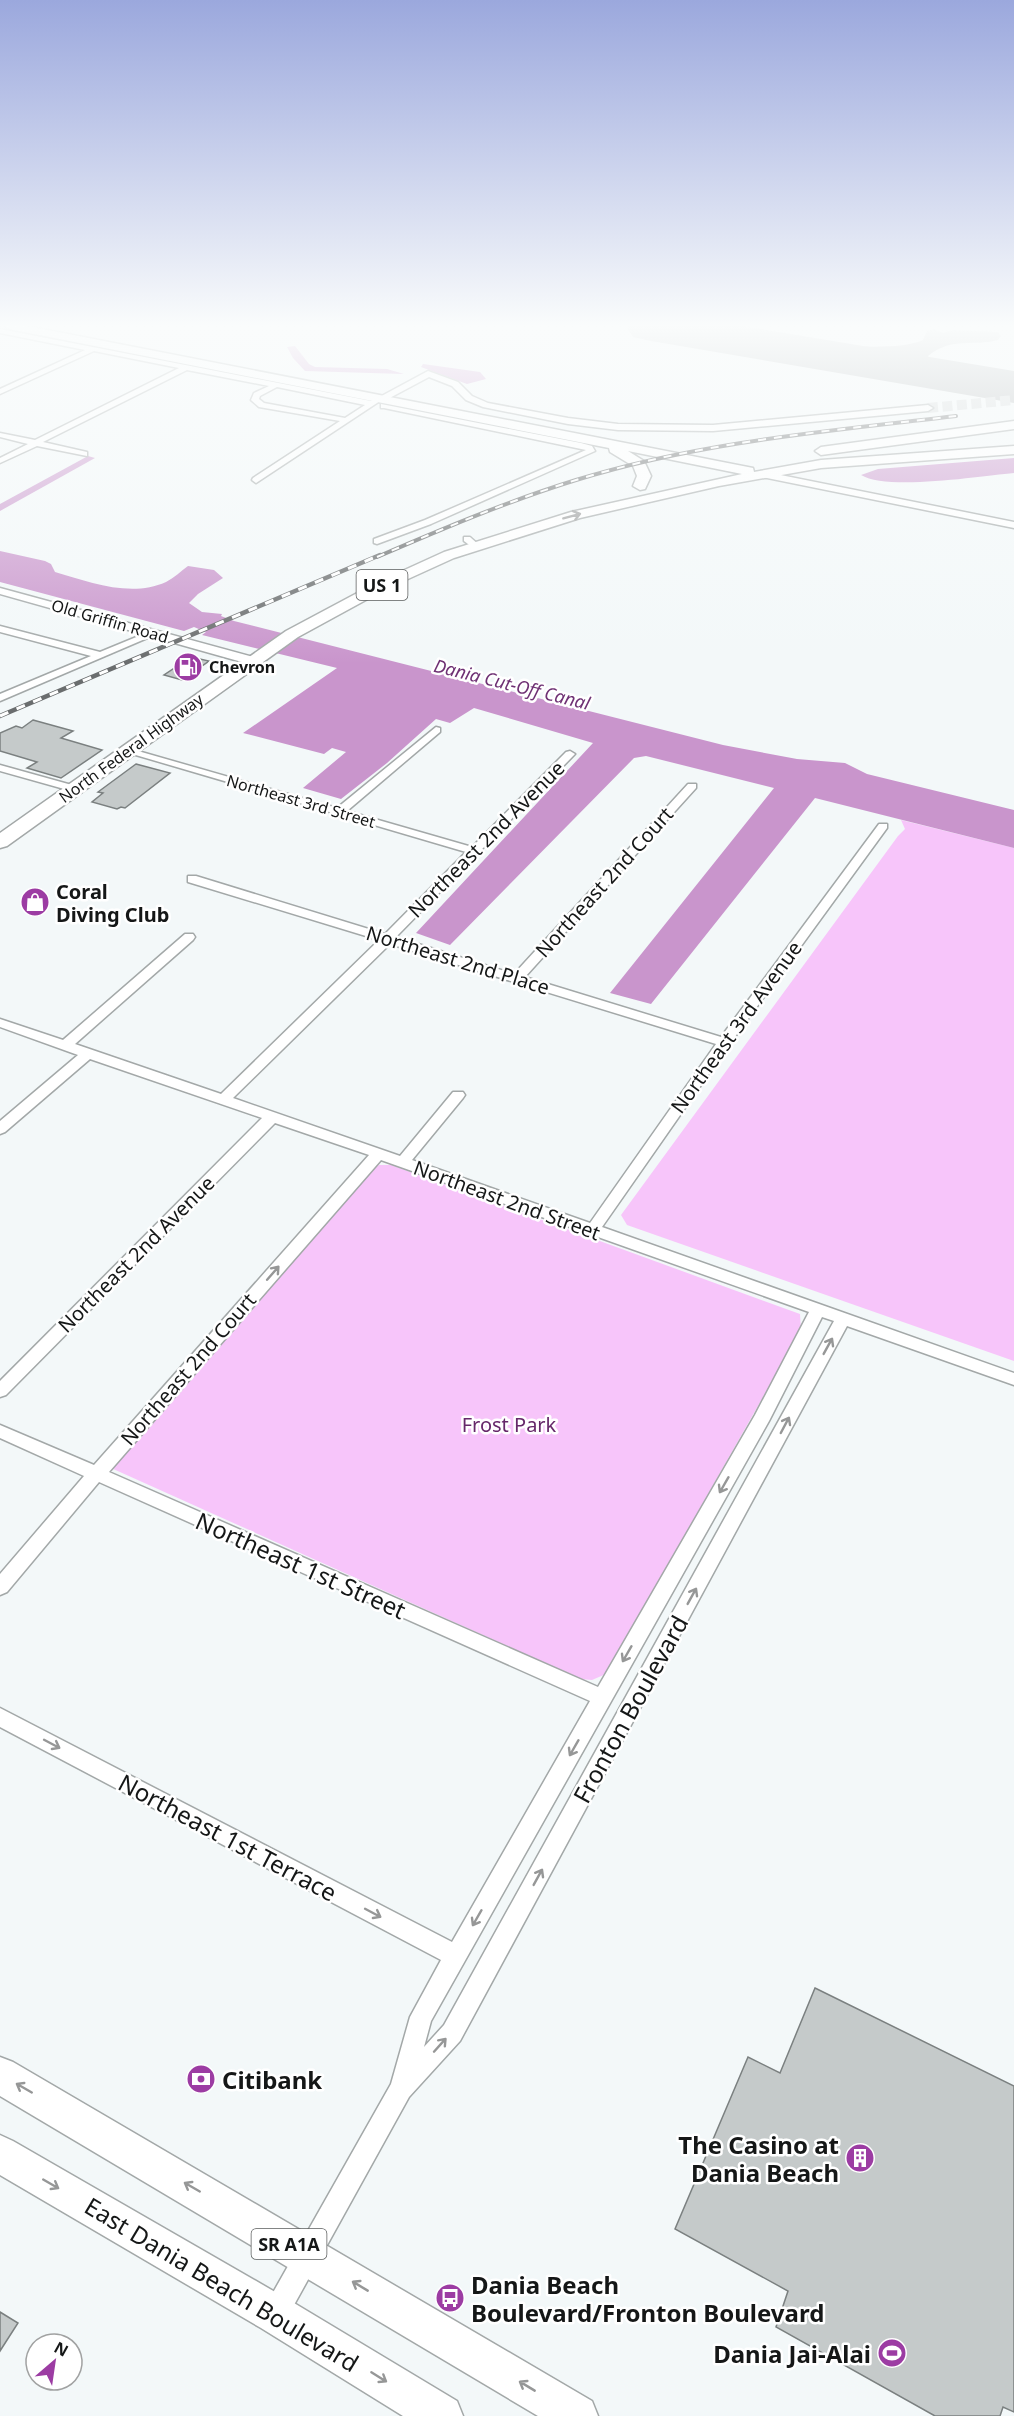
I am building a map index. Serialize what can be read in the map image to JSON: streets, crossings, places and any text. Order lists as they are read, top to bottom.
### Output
{
  "streets": {
    "main road": [
      "US 1",
      "North Federal Highway",
      "SR A1A",
      "East Dania Beach Boulevard"
    ],
    "street": [
      "Old Griffin Road",
      "Northeast 3rd Street",
      "Northeast 2nd Avenue",
      "Northeast 2nd Court",
      "Northeast 2nd Place",
      "Northeast 3rd Avenue",
      "Northeast 2nd Street",
      "Northeast 1st Street",
      "Fronton Boulevard",
      "Northeast 1st Terrace"
    ]
  },
  "crossings": [
    ["Old Griffin Road", "North Federal Highway"],
    ["North Federal Highway", "Northeast 3rd Street"],
    ["Northeast 3rd Street", "Northeast 2nd Avenue"],
    ["Northeast 2nd Avenue", "Northeast 2nd Place"],
    ["Northeast 2nd Avenue", "Northeast 2nd Street"],
    ["Northeast 2nd Court", "Northeast 2nd Place"],
    ["Northeast 2nd Court", "Northeast 2nd Street"],
    ["Northeast 2nd Court", "Northeast 1st Street"],
    ["Northeast 2nd Place", "Northeast 3rd Avenue"],
    ["Northeast 3rd Avenue", "Northeast 2nd Street"],
    ["Northeast 2nd Street", "Fronton Boulevard"],
    ["Northeast 1st Street", "Fronton Boulevard"],
    ["Fronton Boulevard", "Northeast 1st Terrace"],
    ["Fronton Boulevard", "SR A1A"],
    ["Fronton Boulevard", "East Dania Beach Boulevard"]
  ],
  "one_way": ["Northeast 2nd Court", "Northeast 1st Terrace"],
  "water": ["Dania Cut-Off Canal"],
  "parks": ["Frost Park"],
  "places": {
    "fuel station": ["Chevron"],
    "shop": ["Coral Diving Club"],
    "bank": ["Citibank"],
    "building": ["The Casino at Dania Beach"],
    "bus stop": ["Dania Beach Boulevard/Fronton Boulevard"],
    "sports": ["Dania Jai-Alai"]
  },
  "north": "top right"
}
